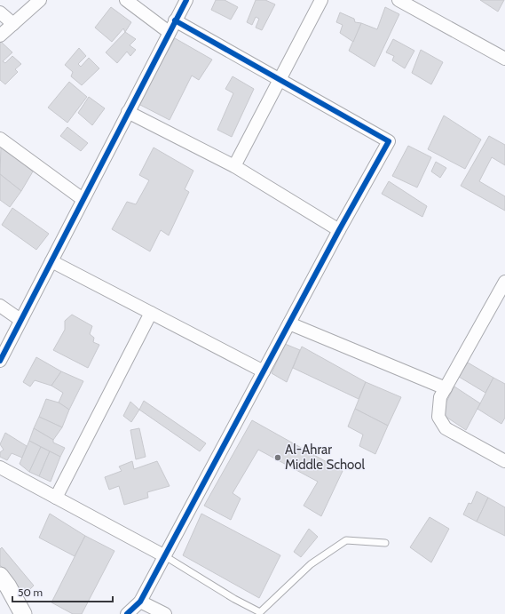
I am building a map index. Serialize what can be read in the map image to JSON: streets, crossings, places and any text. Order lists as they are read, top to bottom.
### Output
{
  "places": ["Al-Ahrar Middle School"],
  "scale_bar": "50 m"
}
